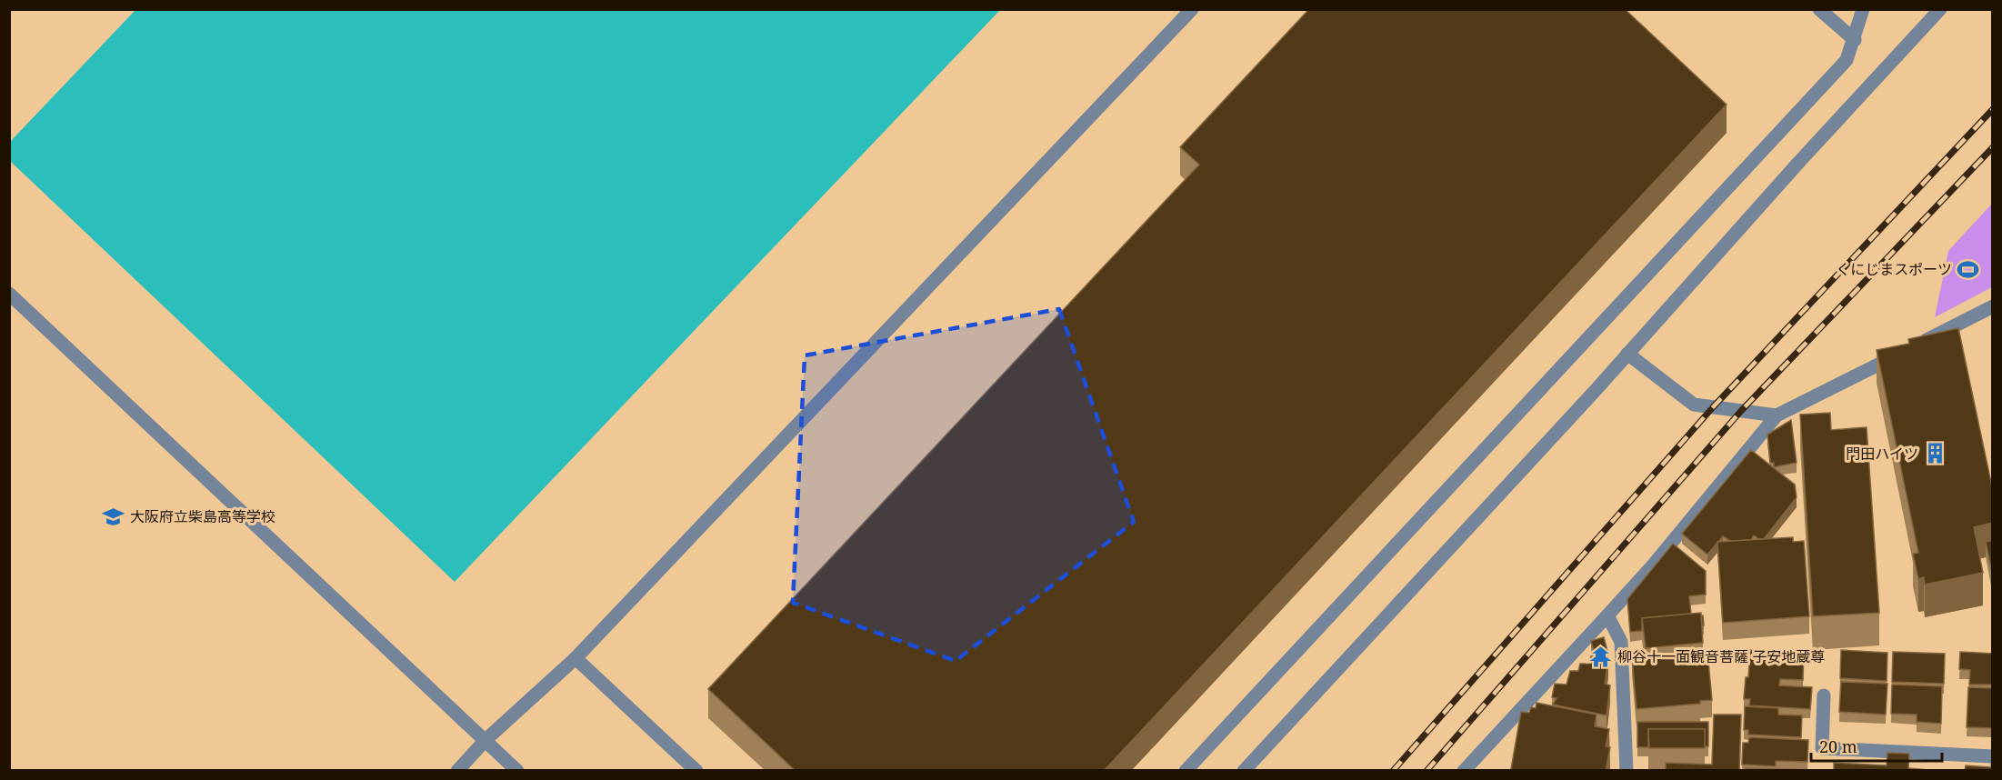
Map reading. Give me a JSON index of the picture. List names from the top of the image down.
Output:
{
  "places": {
    "sports": ["くにじまスポーツ"],
    "building": ["門田ハイツ"],
    "school or university": ["大阪府立柴島高等学校"],
    "temple": ["柳谷十一面観音菩薩 子安地蔵尊"]
  },
  "scale_bar": "20 m"
}
